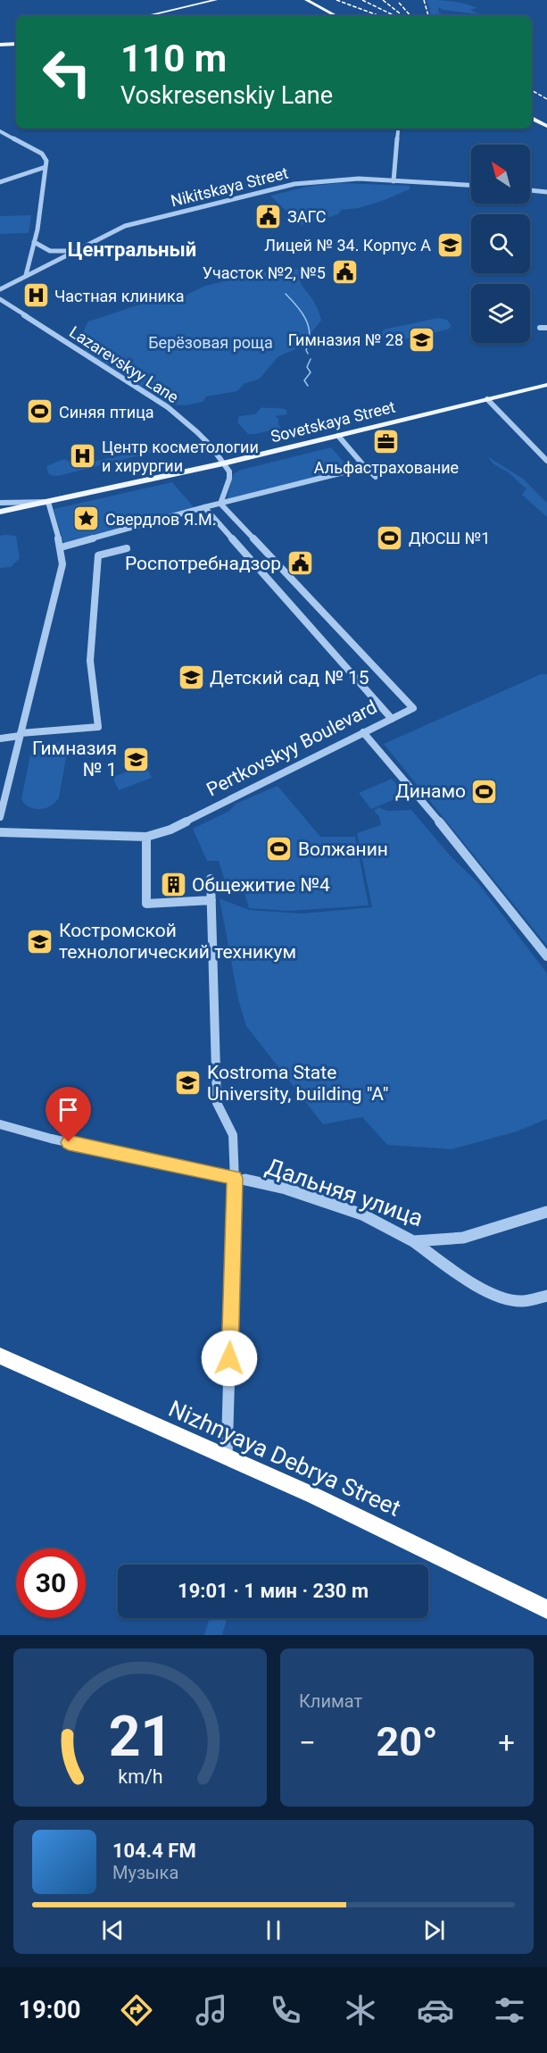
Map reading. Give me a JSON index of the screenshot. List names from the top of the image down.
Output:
{
  "streets": {
    "highway": ["Nizhnyaya Debrya Street"],
    "main road": ["Sovetskaya Street"],
    "street": [
      "Nikitskaya Street",
      "Lazarevskyy Lane",
      "Pertkovskyy Boulevard",
      "Дальняя улица"
    ]
  },
  "crossings": [
    ["Lazarevskyy Lane", "Sovetskaya Street"]
  ],
  "districts": ["Центральный"],
  "parks": ["Берёзовая роща"],
  "places": {
    "public building": ["ЗАГС", "Участок №2, №5", "Роспотребнадзор"],
    "school or university": [
      "Лицей № 34. Корпус А",
      "Гимназия № 28",
      "Детский сад № 15",
      "Гимназия № 1",
      "Костромской технологический техникум",
      "Kostroma State University, building \"A\""
    ],
    "hospital": ["Частная клиника", "Центр косметологии и хирургии"],
    "sports": [
      "Синяя птица",
      "ДЮСШ №1",
      "Динамо",
      "Волжанин"
    ],
    "office": ["Альфастрахование"],
    "place": ["Свердлов Я.М."],
    "building": ["Общежитие №4"]
  },
  "north": "top left",
  "page": {
    "turn": ["110 m", "Voskresenskiy Lane"],
    "limit": "30",
    "trip": "19:01 · 1 мин · 230 m",
    "tile": "Климат",
    "heat": ["−", "20°", "+"],
    "song": ["104.4 FM", "Музыка"],
    "tabs": "19:00",
    "gauge": ["21", "km/h"]
  }
}
